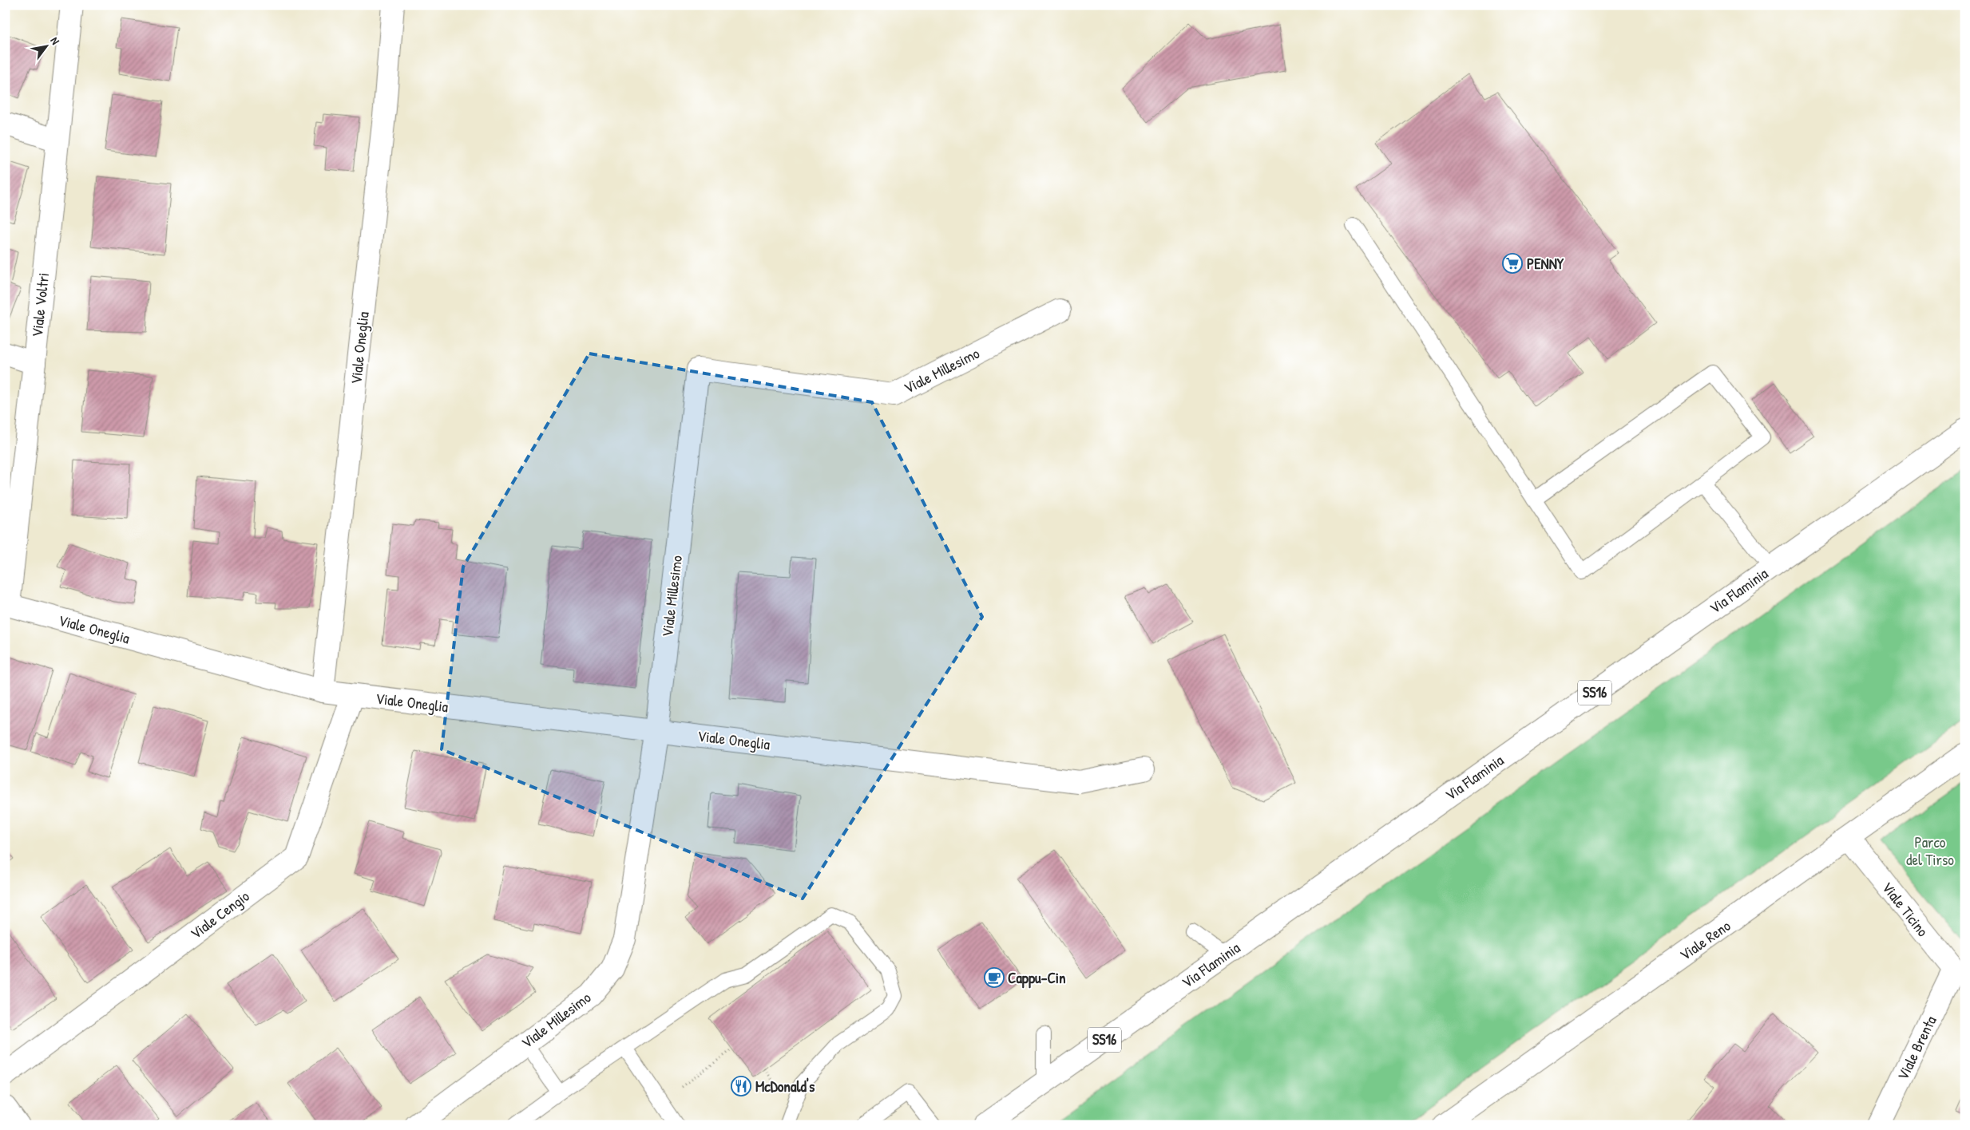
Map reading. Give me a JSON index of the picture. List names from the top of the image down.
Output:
{
  "streets": {
    "street": [
      "Viale Voltri",
      "Viale Oneglia",
      "Viale Millesimo",
      "Via Flaminia",
      "SS16",
      "Viale Ticino",
      "Viale Cengio",
      "Viale Reno",
      "Viale Brenta"
    ]
  },
  "crossings": [
    ["Viale Voltri", "Viale Oneglia"],
    ["Viale Oneglia", "Viale Millesimo"],
    ["Viale Oneglia", "Viale Cengio"],
    ["Viale Ticino", "Viale Reno"],
    ["Viale Ticino", "Viale Brenta"]
  ],
  "parks": ["Parco del Tirso"],
  "places": {
    "supermarket": ["PENNY"],
    "cafe": ["Cappu-Cin"],
    "restaurant": ["McDonald's"]
  },
  "north": "top right"
}
